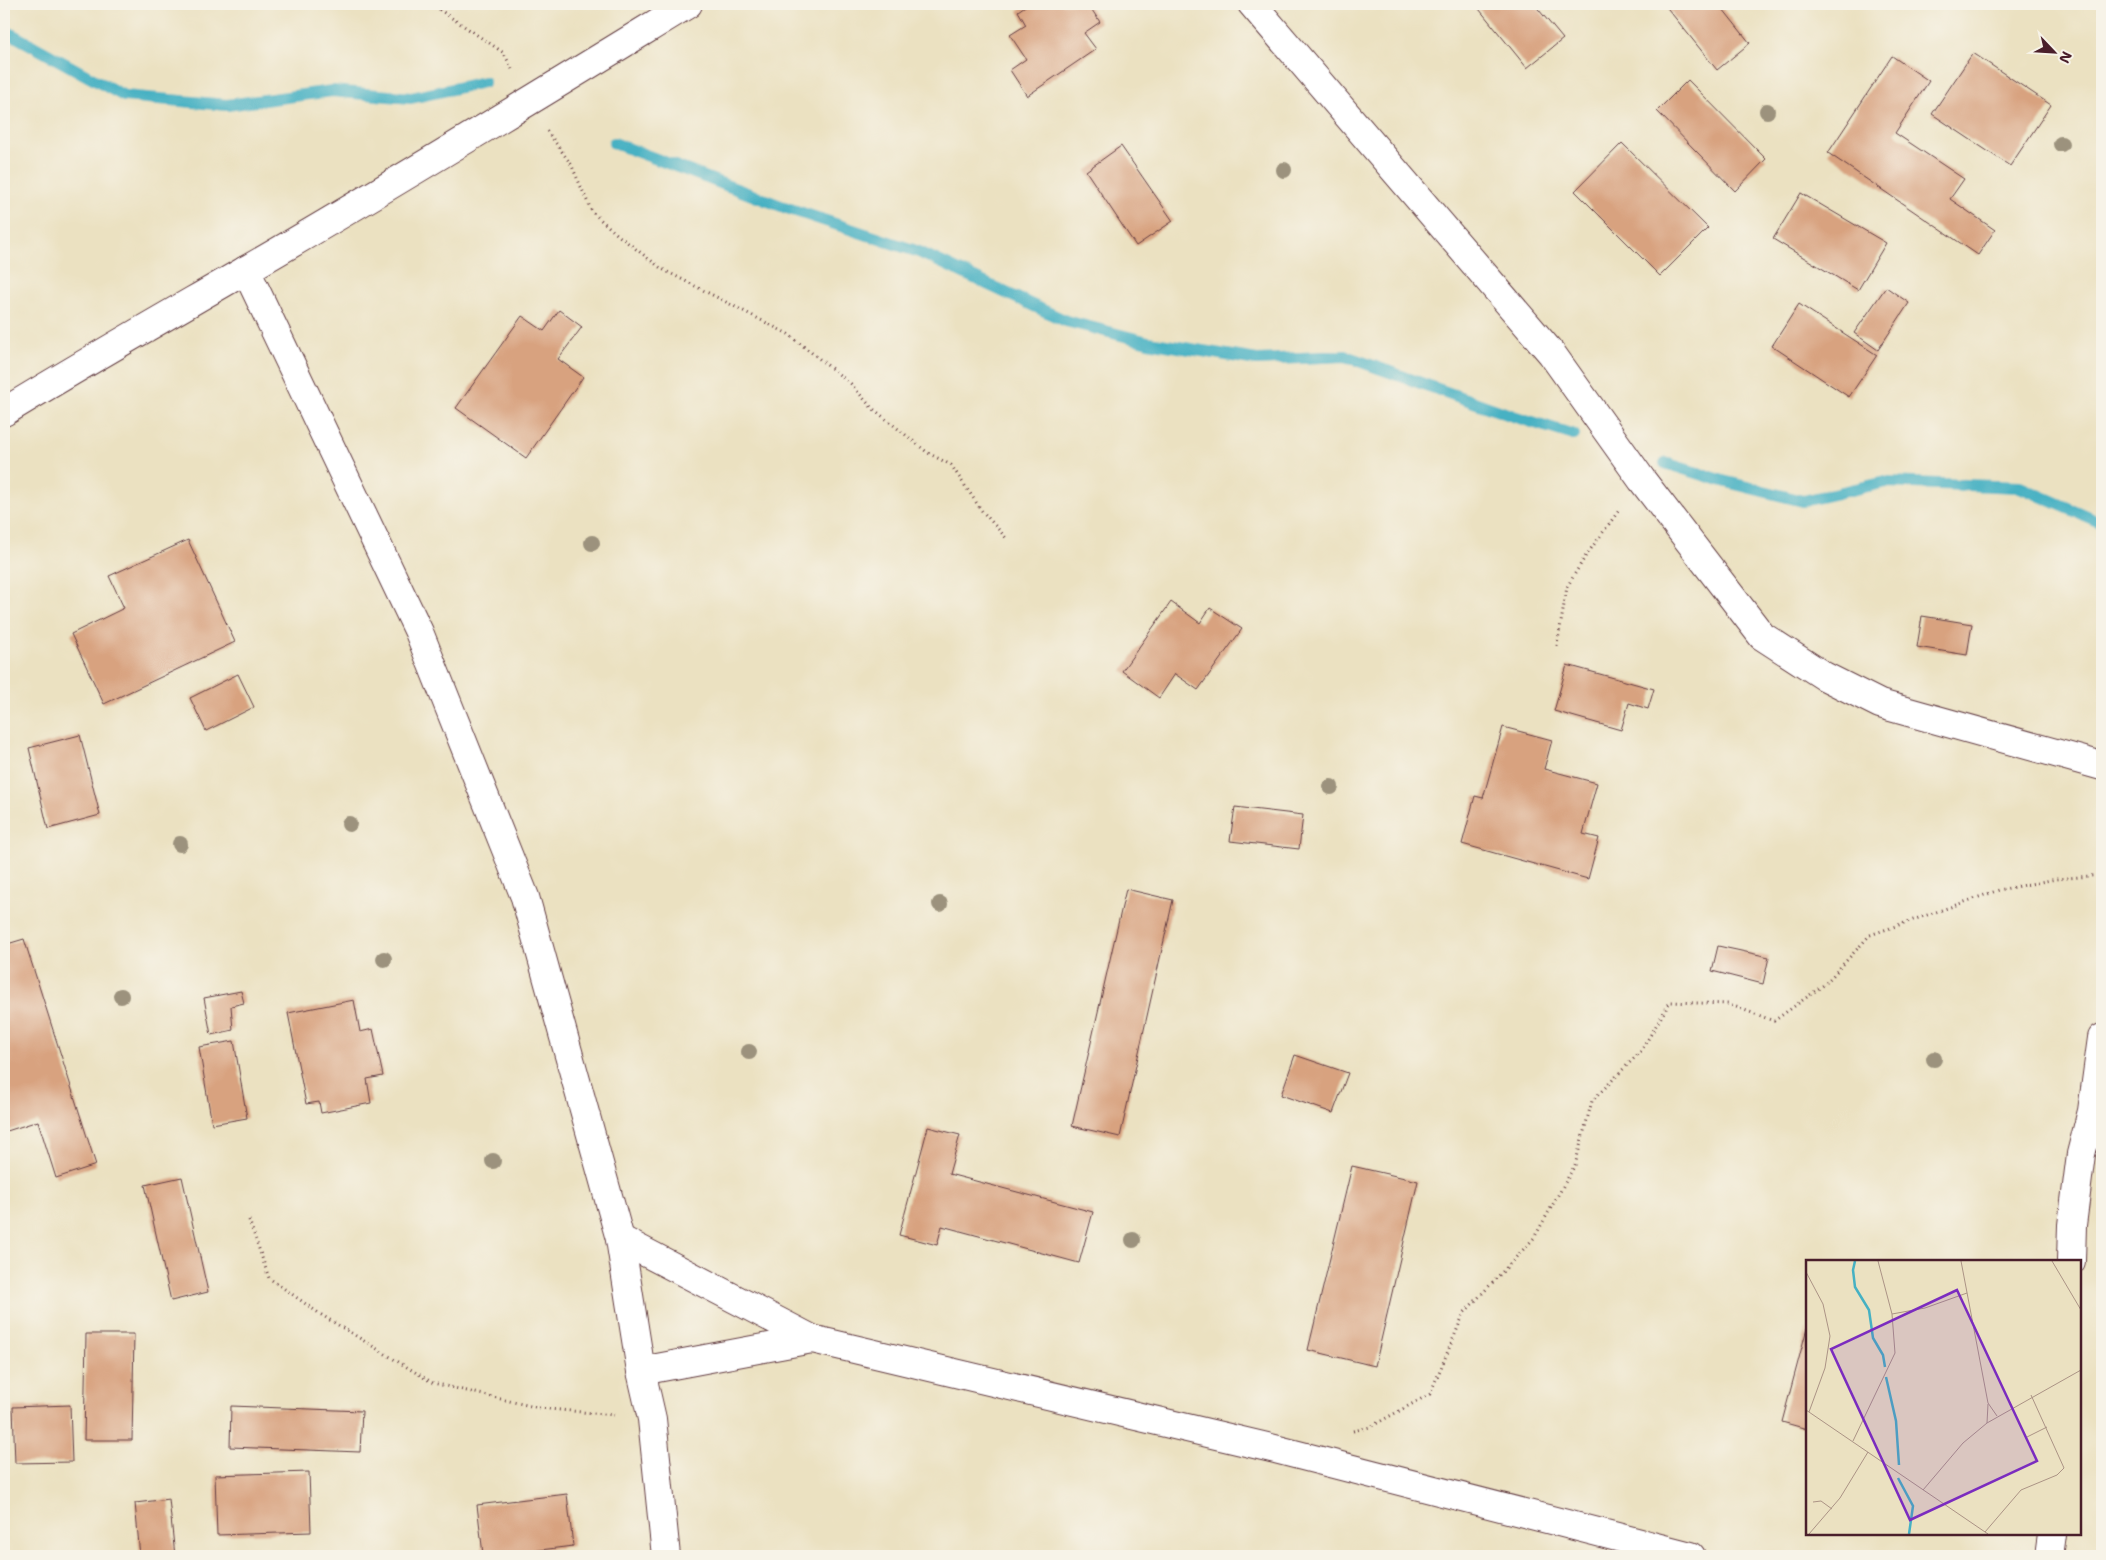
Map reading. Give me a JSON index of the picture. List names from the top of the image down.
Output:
{
  "north": "bottom right"
}
